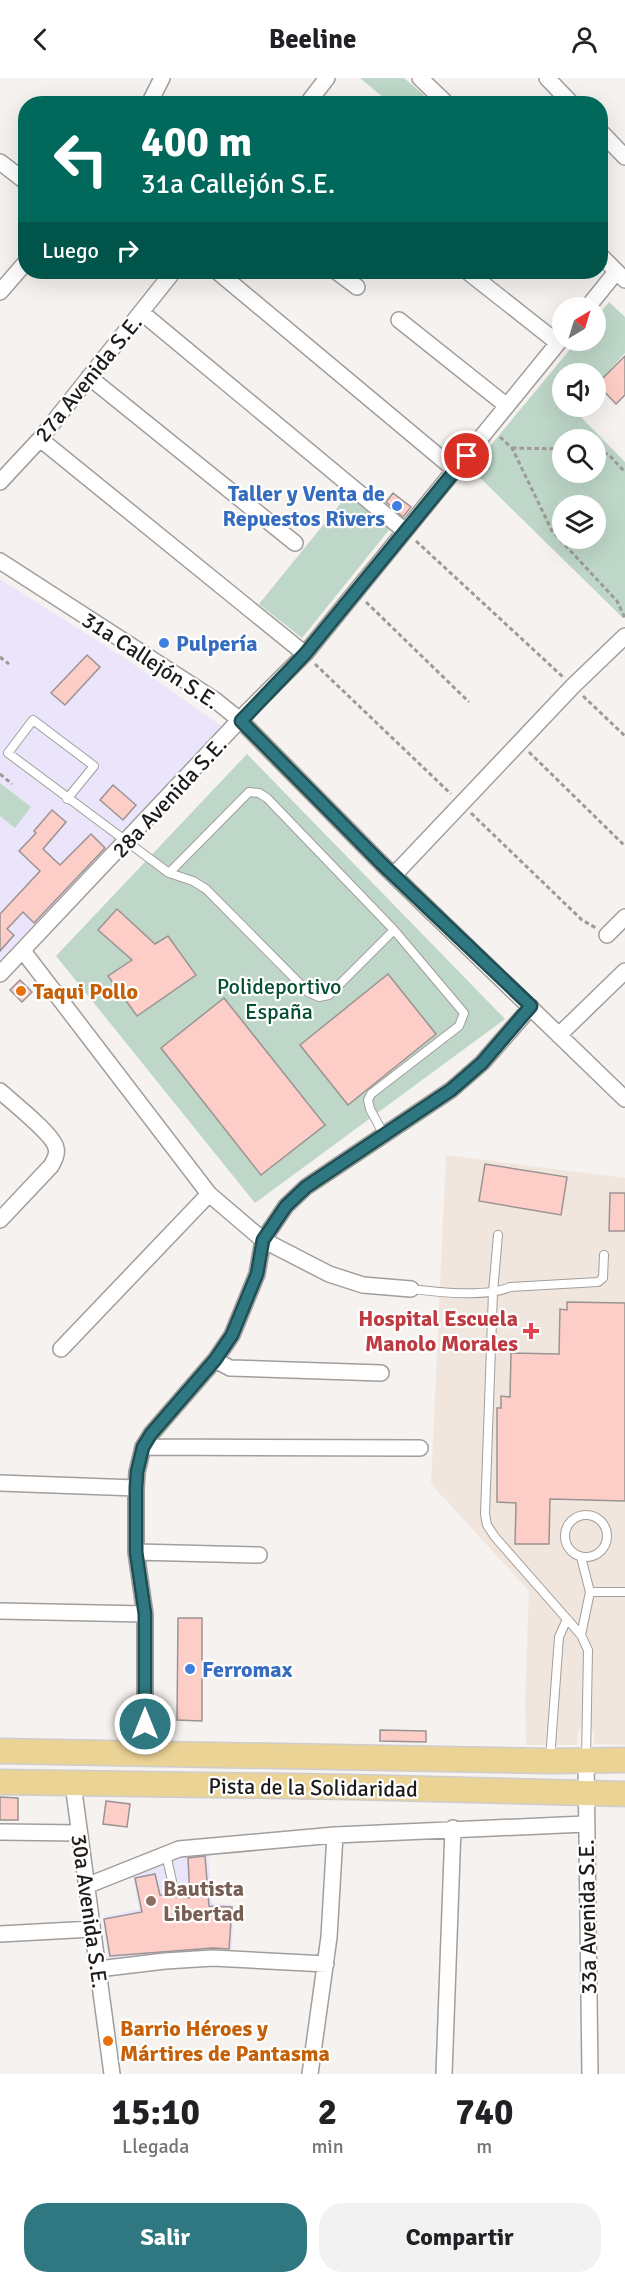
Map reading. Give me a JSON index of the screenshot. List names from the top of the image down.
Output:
{
  "streets": {
    "main road": ["Pista de la Solidaridad"],
    "street": [
      "27a Avenida S.E.",
      "31a Callejón S.E.",
      "28a Avenida S.E.",
      "30a Avenida S.E.",
      "33a Avenida S.E."
    ]
  },
  "crossings": [
    ["31a Callejón S.E.", "28a Avenida S.E."],
    ["Pista de la Solidaridad", "30a Avenida S.E."],
    ["Pista de la Solidaridad", "33a Avenida S.E."]
  ],
  "parks": ["Polideportivo España"],
  "places": {
    "other": [
      "Taller y Venta de Repuestos Rivers",
      "Pulpería",
      "Taqui Pollo",
      "Ferromax",
      "Bautista Libertad",
      "Barrio Héroes y Mártires de Pantasma"
    ],
    "health": ["Hospital Escuela Manolo Morales"]
  },
  "north": "top right",
  "page": {
    "header": "Beeline",
    "turn": ["400 m", "31a Callejón S.E."],
    "then": "Luego",
    "eta": [
      "15:10",
      "Llegada",
      "2",
      "min",
      "740",
      "m"
    ],
    "buttons": ["Salir", "Compartir"]
  }
}
